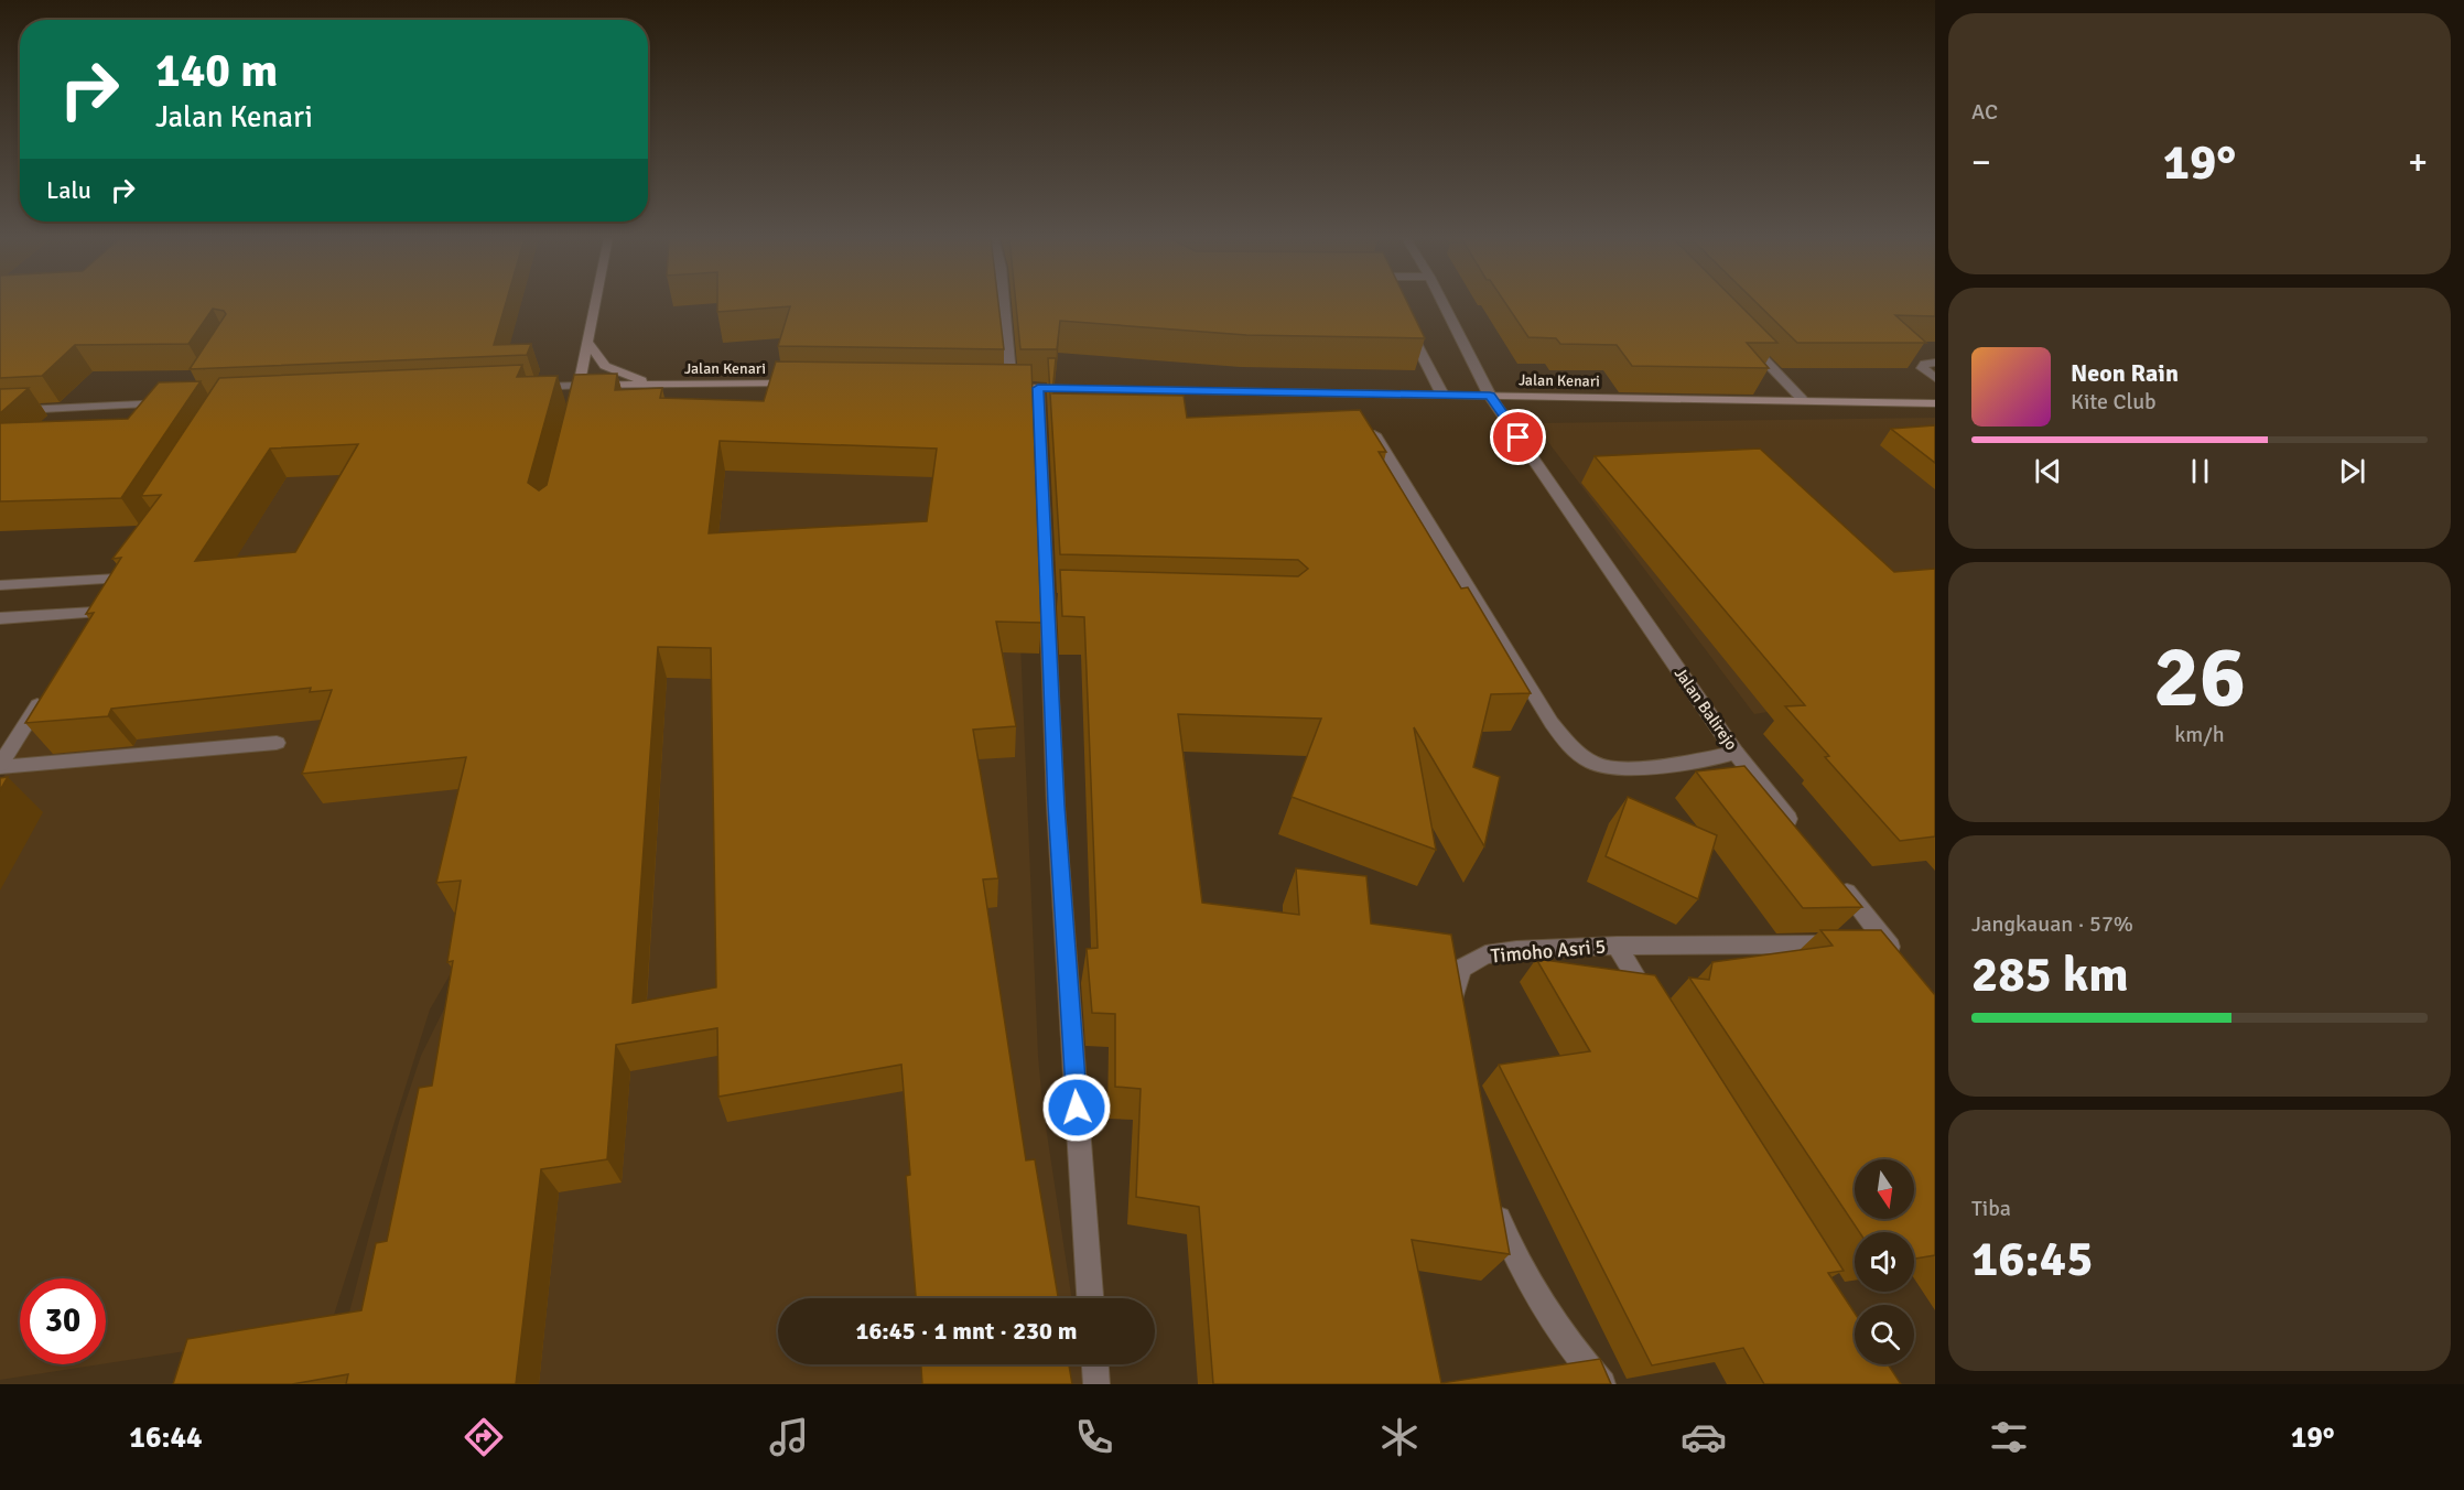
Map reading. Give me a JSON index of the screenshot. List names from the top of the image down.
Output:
{
  "streets": {
    "main road": ["Jalan Kenari"],
    "street": ["Jalan Balirejo", "Timoho Asri 5"]
  },
  "crossings": [
    ["Jalan Kenari", "Jalan Balirejo"]
  ],
  "north": "bottom",
  "page": {
    "tile": [
      "AC",
      ["26", "km/h"],
      ["Jangkauan · 57%", "285 km"],
      ["Tiba", "16:45"]
    ],
    "turn": ["140 m", "Jalan Kenari"],
    "heat": ["−", "19°", "+"],
    "then": "Lalu",
    "song": ["Neon Rain", "Kite Club"],
    "limit": "30",
    "trip": "16:45 · 1 mnt · 230 m",
    "tabs": ["16:44", "19°"]
  }
}
